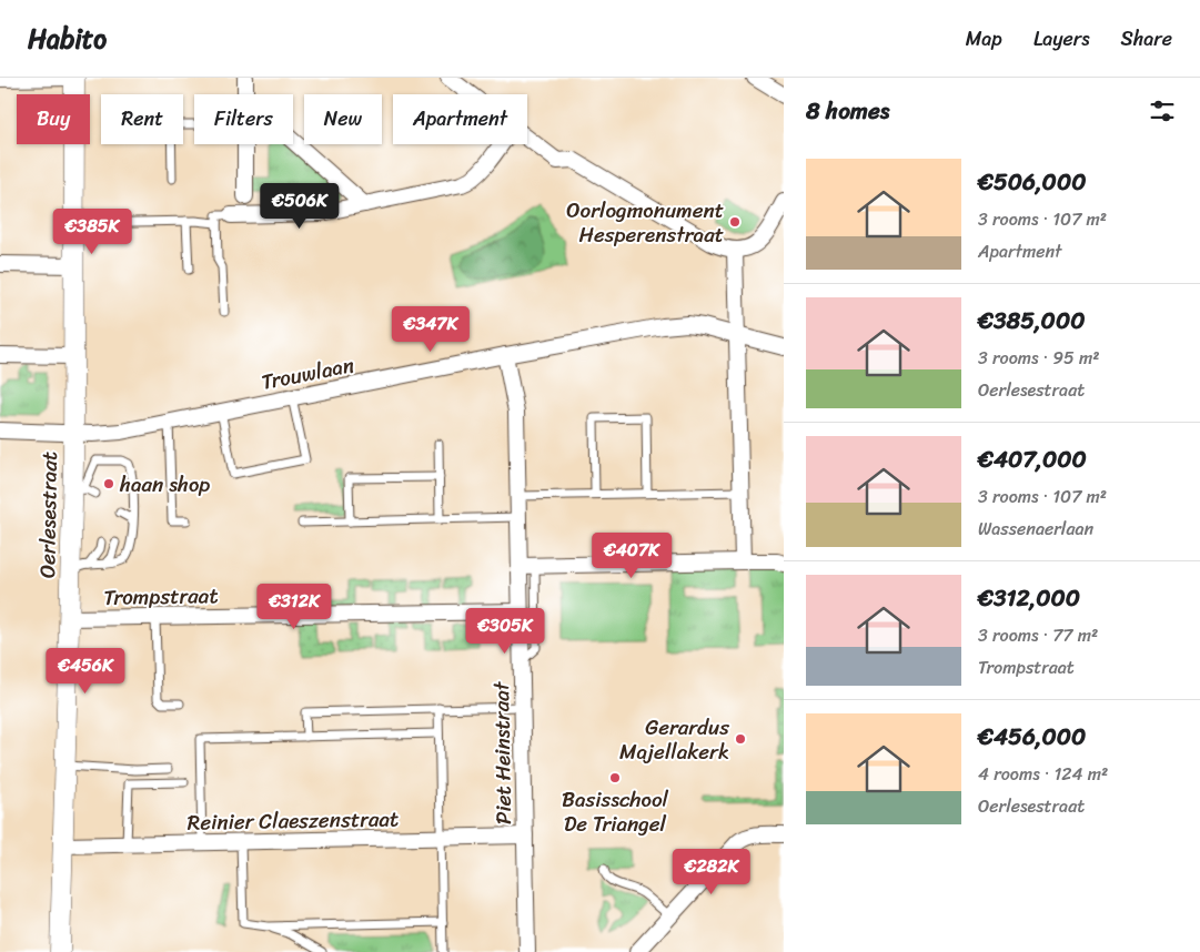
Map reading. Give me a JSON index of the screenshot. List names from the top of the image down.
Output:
{
  "streets": {
    "street": [
      "Trouwlaan",
      "Oerlesestraat",
      "Trompstraat",
      "Piet Heinstraat",
      "Reinier Claeszenstraat"
    ]
  },
  "crossings": [
    ["Trouwlaan", "Oerlesestraat"],
    ["Trouwlaan", "Piet Heinstraat"],
    ["Oerlesestraat", "Trompstraat"],
    ["Oerlesestraat", "Reinier Claeszenstraat"],
    ["Trompstraat", "Piet Heinstraat"],
    ["Piet Heinstraat", "Reinier Claeszenstraat"]
  ],
  "places": [
    "Oorlogmonument Hesperenstraat",
    "haan shop",
    "Gerardus Majellakerk",
    "Basisschool De Triangel"
  ],
  "page": {
    "header": "Habito",
    "nav": ["Map", "Layers", "Share"],
    "heading": "8 homes",
    "chip": [
      "Buy",
      "Rent",
      "Filters",
      "New",
      "Apartment"
    ],
    "list": [
      {
        "name": "€506,000",
        "note": "3 rooms · 107 m² · Apartment"
      },
      {
        "name": "€385,000",
        "note": "3 rooms · 95 m² · Oerlesestraat"
      },
      {
        "name": "€407,000",
        "note": "3 rooms · 107 m² · Wassenaerlaan"
      },
      {
        "name": "€312,000",
        "note": "3 rooms · 77 m² · Trompstraat"
      },
      {
        "name": "€456,000",
        "note": "4 rooms · 124 m² · Oerlesestraat"
      }
    ],
    "price": [
      "€506K",
      "€385K",
      "€347K",
      "€407K",
      "€312K",
      "€305K",
      "€456K",
      "€282K"
    ]
  }
}
